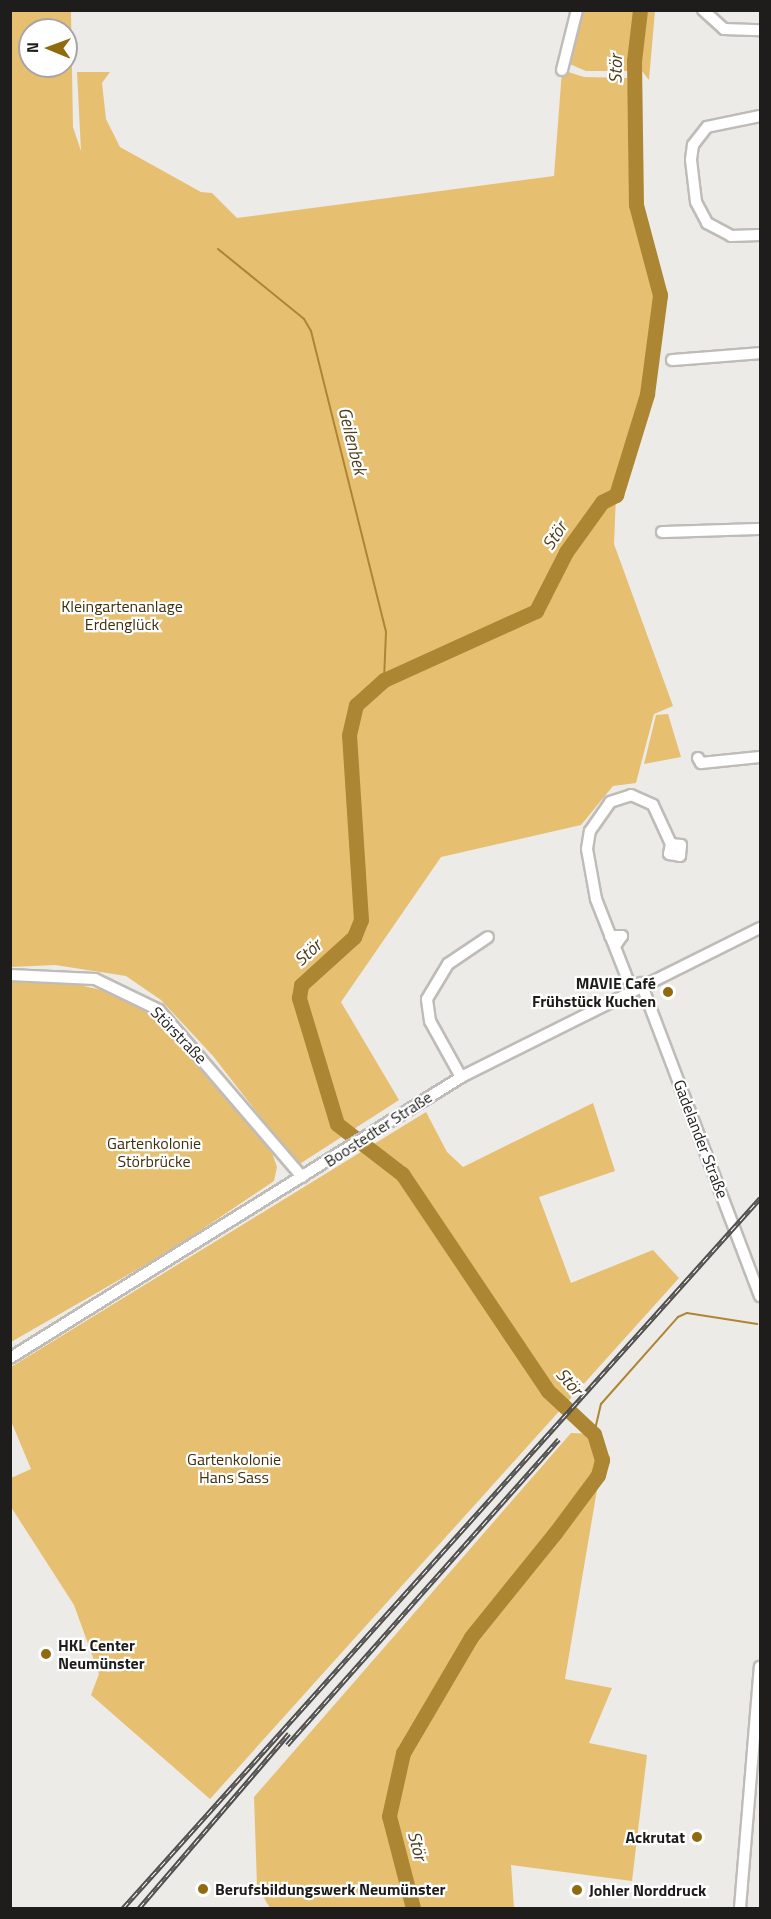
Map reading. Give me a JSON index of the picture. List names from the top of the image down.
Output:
{
  "streets": {
    "street": ["Störstraße", "Boostedter Straße", "Gadelander Straße"]
  },
  "crossings": [
    ["Störstraße", "Boostedter Straße"],
    ["Boostedter Straße", "Gadelander Straße"]
  ],
  "water": ["Stör", "Geilenbek"],
  "parks": ["Kleingartenanlage Erdenglück", "Gartenkolonie Störbrücke", "Gartenkolonie Hans Sass"],
  "places": [
    "MAVIE Café Frühstück Kuchen",
    "HKL Center Neumünster",
    "Ackrutat",
    "Berufsbildungswerk Neumünster",
    "Johler Norddruck"
  ],
  "north": "left"
}
